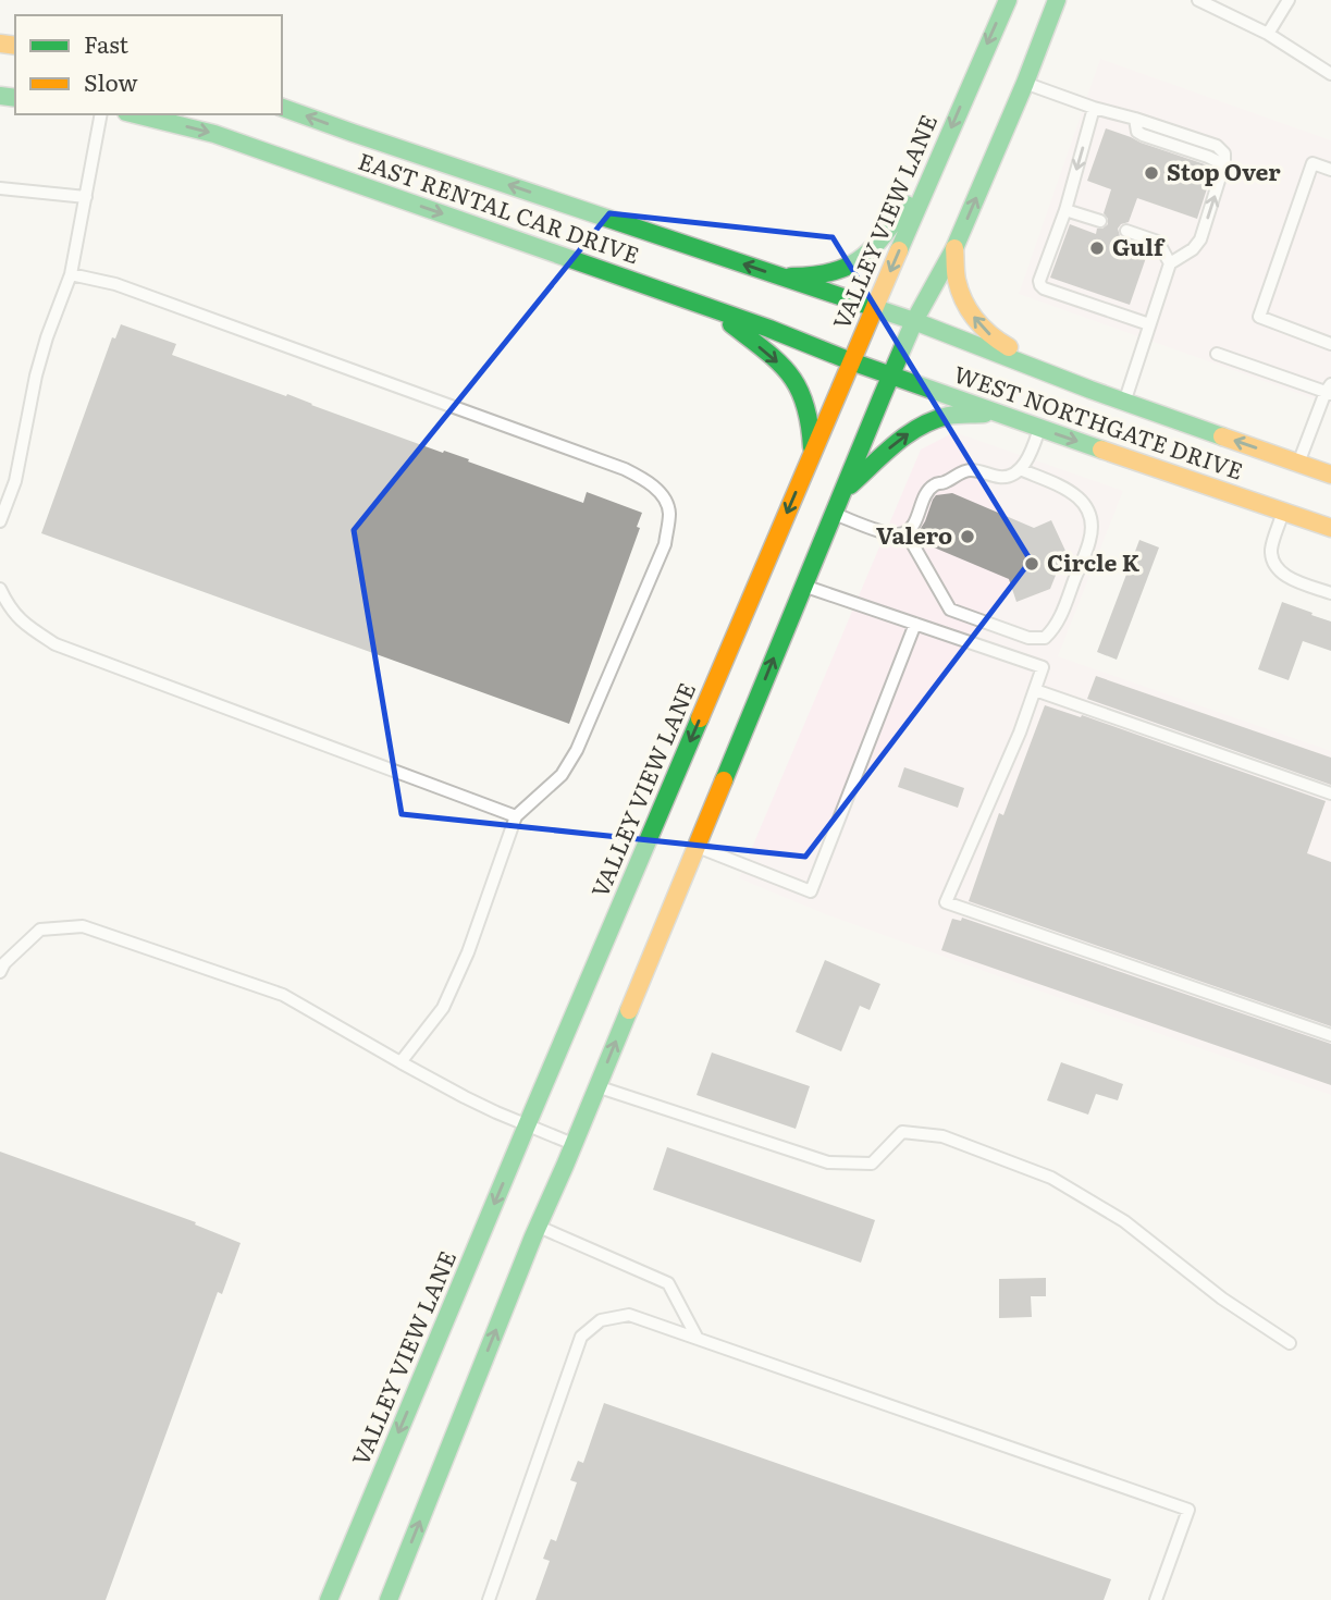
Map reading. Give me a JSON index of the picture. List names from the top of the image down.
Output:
{
  "streets": {
    "main road": ["EAST RENTAL CAR DRIVE", "VALLEY VIEW LANE", "WEST NORTHGATE DRIVE"]
  },
  "crossings": [
    ["EAST RENTAL CAR DRIVE", "VALLEY VIEW LANE"],
    ["EAST RENTAL CAR DRIVE", "WEST NORTHGATE DRIVE"],
    ["VALLEY VIEW LANE", "WEST NORTHGATE DRIVE"]
  ],
  "places": [
    "Stop Over",
    "Gulf",
    "Valero",
    "Circle K"
  ],
  "legend": ["Fast", "Slow"]
}
